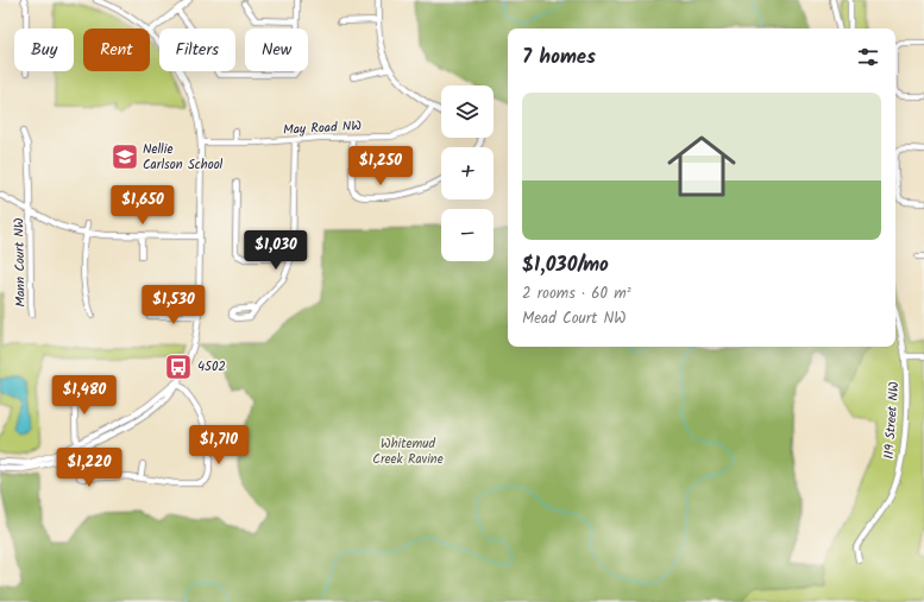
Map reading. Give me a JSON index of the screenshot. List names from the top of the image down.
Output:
{
  "streets": {
    "street": ["May Road NW", "Mann Court NW", "119 Street NW"]
  },
  "parks": ["Whitemud Creek Ravine"],
  "places": {
    "school or university": ["Nellie Carlson School"],
    "bus stop": ["4502"]
  },
  "page": {
    "chip": [
      "Buy",
      "Rent",
      "Filters",
      "New"
    ],
    "heading": "7 homes",
    "map_buttons": ["+", "−"],
    "list": [
      {
        "name": "$1,030/mo",
        "note": "2 rooms · 60 m² · Mead Court NW"
      }
    ],
    "price": [
      "$1,250",
      "$1,650",
      "$1,030",
      "$1,530",
      "$1,480",
      "$1,710",
      "$1,220"
    ]
  }
}
